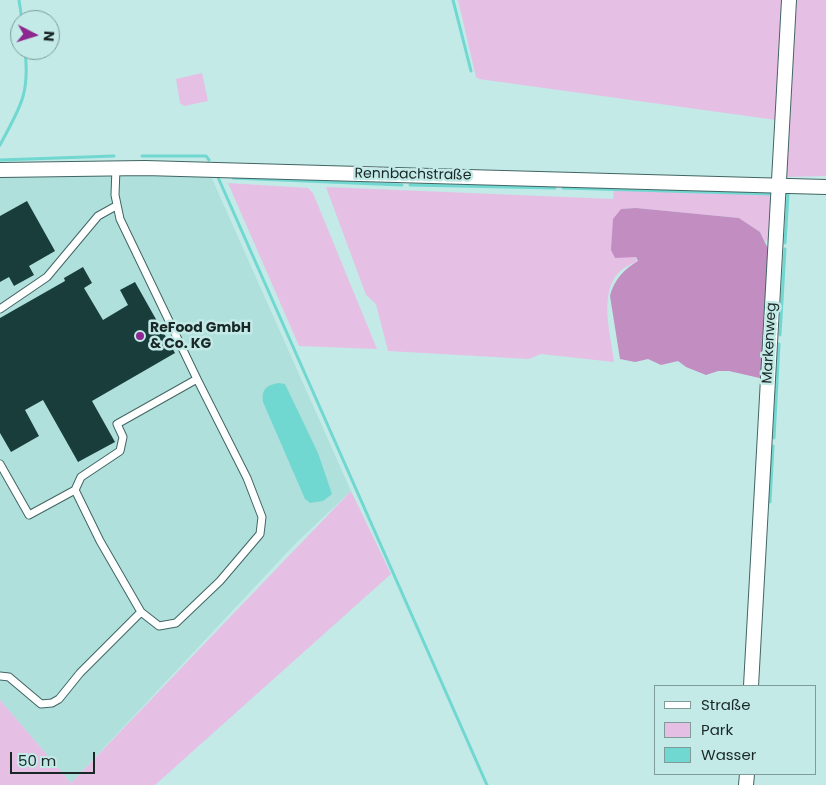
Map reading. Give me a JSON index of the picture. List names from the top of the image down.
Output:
{
  "streets": {
    "street": ["Rennbachstraße", "Markenweg"]
  },
  "crossings": [
    ["Rennbachstraße", "Markenweg"]
  ],
  "places": ["ReFood GmbH & Co. KG"],
  "legend": ["Straße", "Park", "Wasser"],
  "scale_bar": "50 m",
  "north": "right"
}
